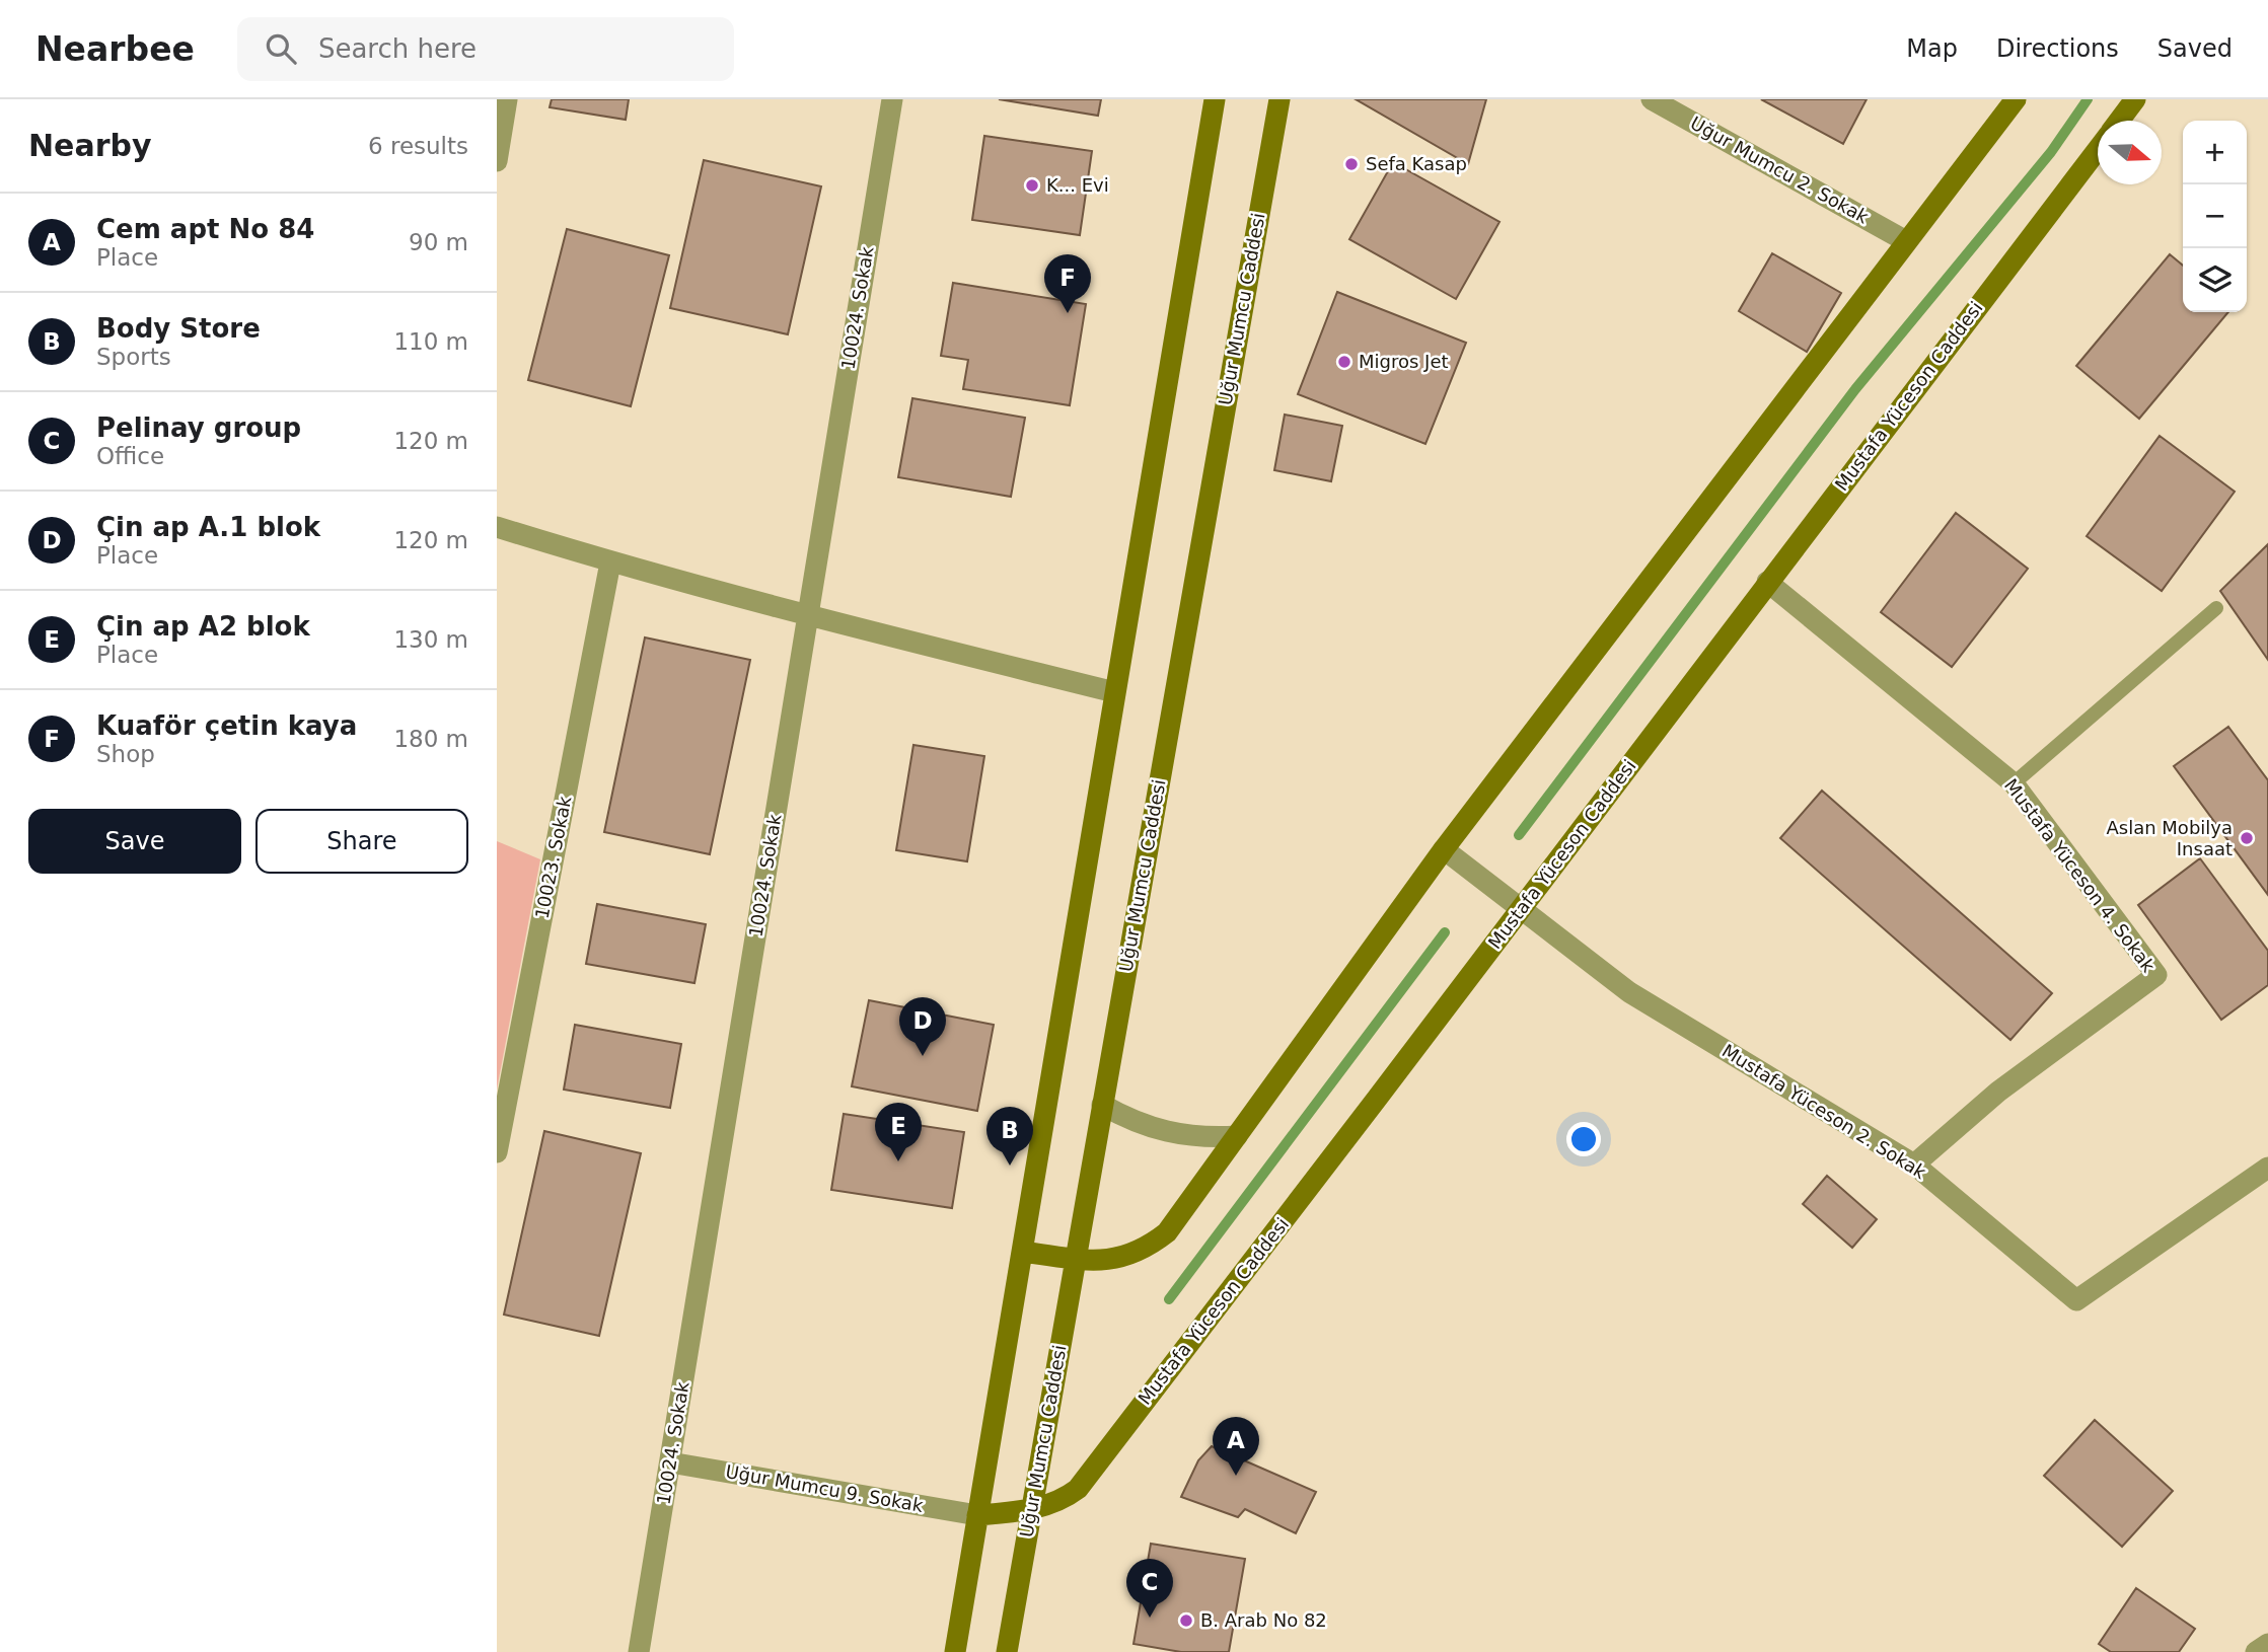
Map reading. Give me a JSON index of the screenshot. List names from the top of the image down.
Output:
{
  "streets": {
    "street": [
      "Uğur Mumcu 2. Sokak",
      "10024. Sokak",
      "Uğur Mumcu Caddesi",
      "Mustafa Yüceson Caddesi",
      "10023. Sokak",
      "Mustafa Yüceson 4. Sokak",
      "Mustafa Yüceson 2. Sokak",
      "Uğur Mumcu 9. Sokak"
    ]
  },
  "crossings": [
    ["10024. Sokak", "Uğur Mumcu 9. Sokak"],
    ["Uğur Mumcu Caddesi", "Mustafa Yüceson Caddesi"],
    ["Mustafa Yüceson Caddesi", "Mustafa Yüceson 4. Sokak"],
    ["Mustafa Yüceson Caddesi", "Mustafa Yüceson 2. Sokak"],
    ["Mustafa Yüceson Caddesi", "Uğur Mumcu 9. Sokak"],
    ["Mustafa Yüceson 4. Sokak", "Mustafa Yüceson 2. Sokak"]
  ],
  "places": [
    "Sefa Kasap",
    "K... Evi",
    "Migros Jet",
    "Aslan Mobilya Insaat",
    "B. Arab No 82"
  ],
  "north": "right",
  "page": {
    "header": "Nearbee",
    "search": "Search here",
    "nav": ["Map", "Directions", "Saved"],
    "heading": ["Nearby", "6 results"],
    "map_buttons": ["+", "−"],
    "list": [
      {
        "mark": "A",
        "name": "Cem apt No 84",
        "note": "Place",
        "value": "90 m"
      },
      {
        "mark": "B",
        "name": "Body Store",
        "note": "Sports",
        "value": "110 m"
      },
      {
        "mark": "C",
        "name": "Pelinay group",
        "note": "Office",
        "value": "120 m"
      },
      {
        "mark": "D",
        "name": "Çin ap A.1 blok",
        "note": "Place",
        "value": "120 m"
      },
      {
        "mark": "E",
        "name": "Çin ap A2 blok",
        "note": "Place",
        "value": "130 m"
      },
      {
        "mark": "F",
        "name": "Kuaför çetin kaya",
        "note": "Shop",
        "value": "180 m"
      }
    ],
    "pins": [
      "F",
      "D",
      "E",
      "B",
      "A",
      "C"
    ],
    "buttons": ["Save", "Share"]
  }
}
